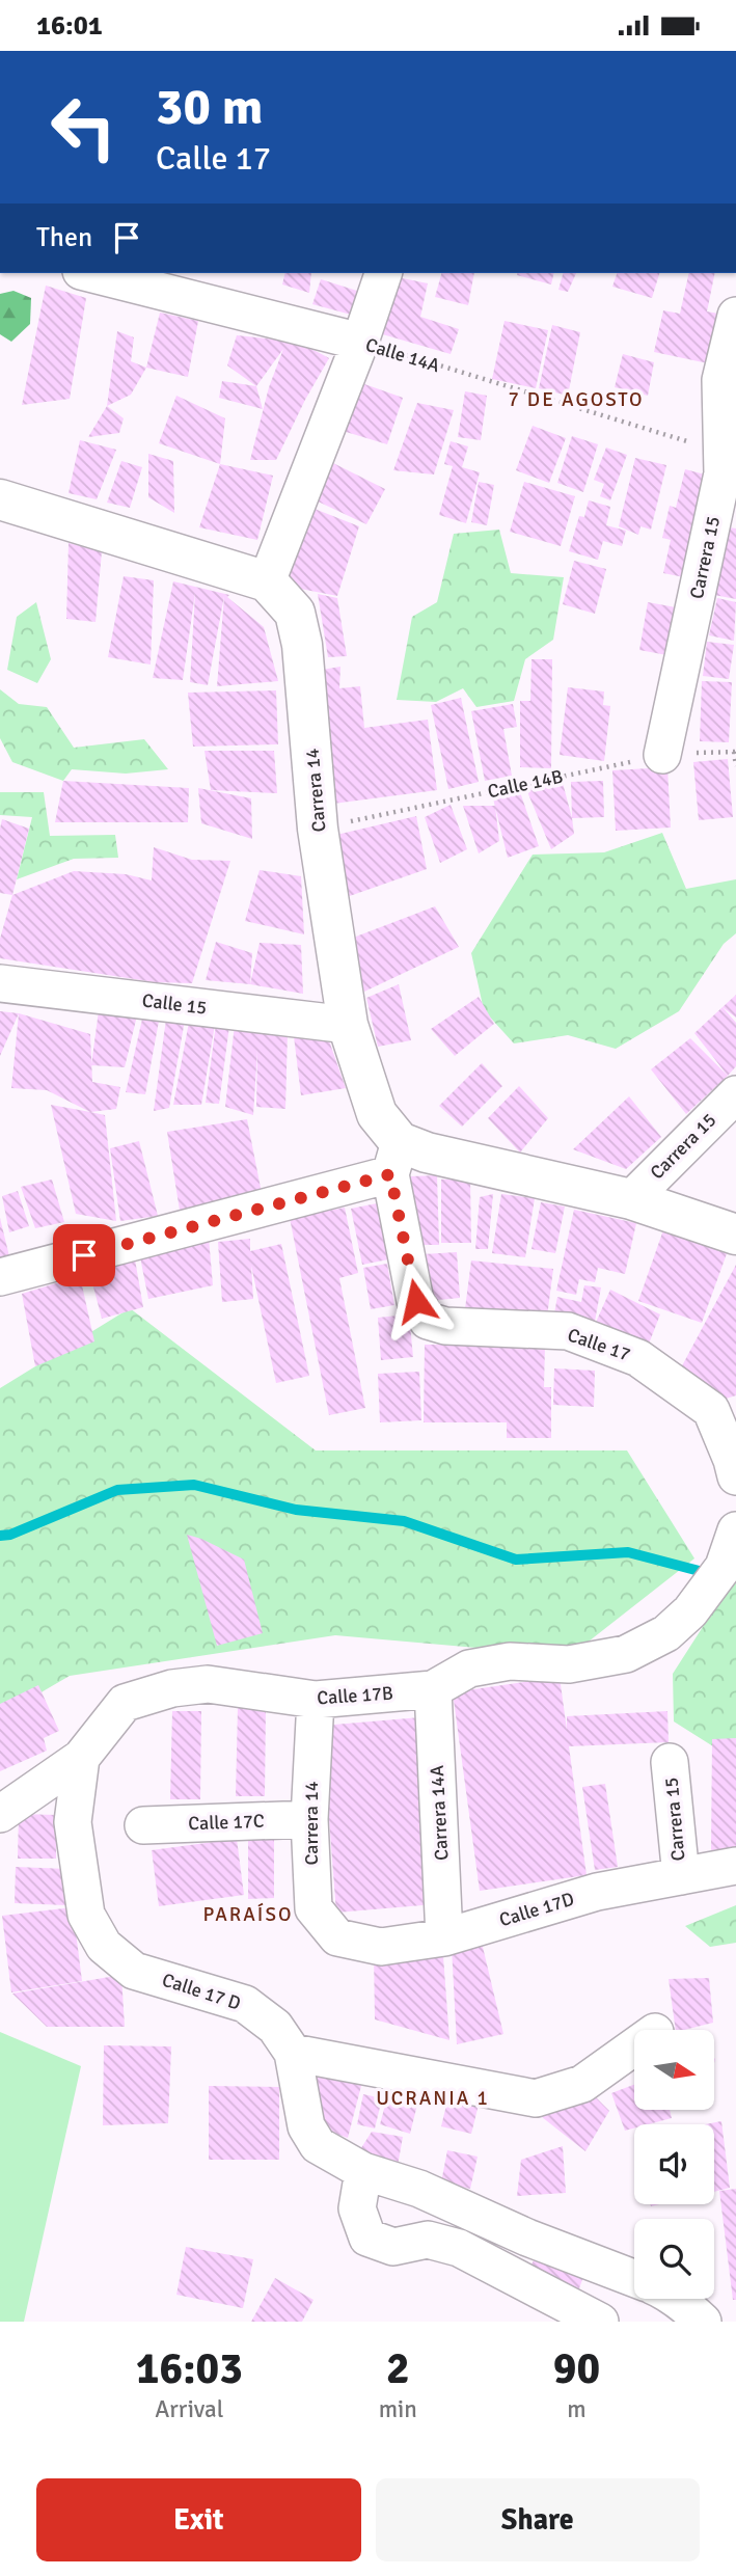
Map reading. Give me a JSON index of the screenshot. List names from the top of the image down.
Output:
{
  "streets": {
    "street": [
      "Calle 14A",
      "Carrera 15",
      "Carrera 14",
      "Calle 15",
      "Calle 17",
      "Calle 17B",
      "Carrera 14A",
      "Calle 17C",
      "Calle 17D",
      "Calle 17 D"
    ],
    "path": ["Calle 14B"]
  },
  "crossings": [
    ["Calle 14A", "Carrera 15"],
    ["Carrera 15", "Calle 14B"],
    ["Carrera 15", "Calle 17D"],
    ["Calle 14B", "Carrera 14"],
    ["Carrera 14", "Calle 15"],
    ["Carrera 14", "Calle 17"],
    ["Carrera 14", "Calle 17B"],
    ["Carrera 14", "Calle 17C"],
    ["Carrera 14", "Calle 17D"],
    ["Calle 17B", "Carrera 14A"],
    ["Calle 17B", "Calle 17 D"],
    ["Carrera 14A", "Calle 17D"]
  ],
  "districts": ["7 DE AGOSTO", "PARAÍSO", "UCRANIA 1"],
  "north": "right",
  "page": {
    "status": "16:01",
    "turn": ["30 m", "Calle 17"],
    "then": "Then",
    "eta": [
      "16:03",
      "Arrival",
      "2",
      "min",
      "90",
      "m"
    ],
    "buttons": ["Exit", "Share"]
  }
}
